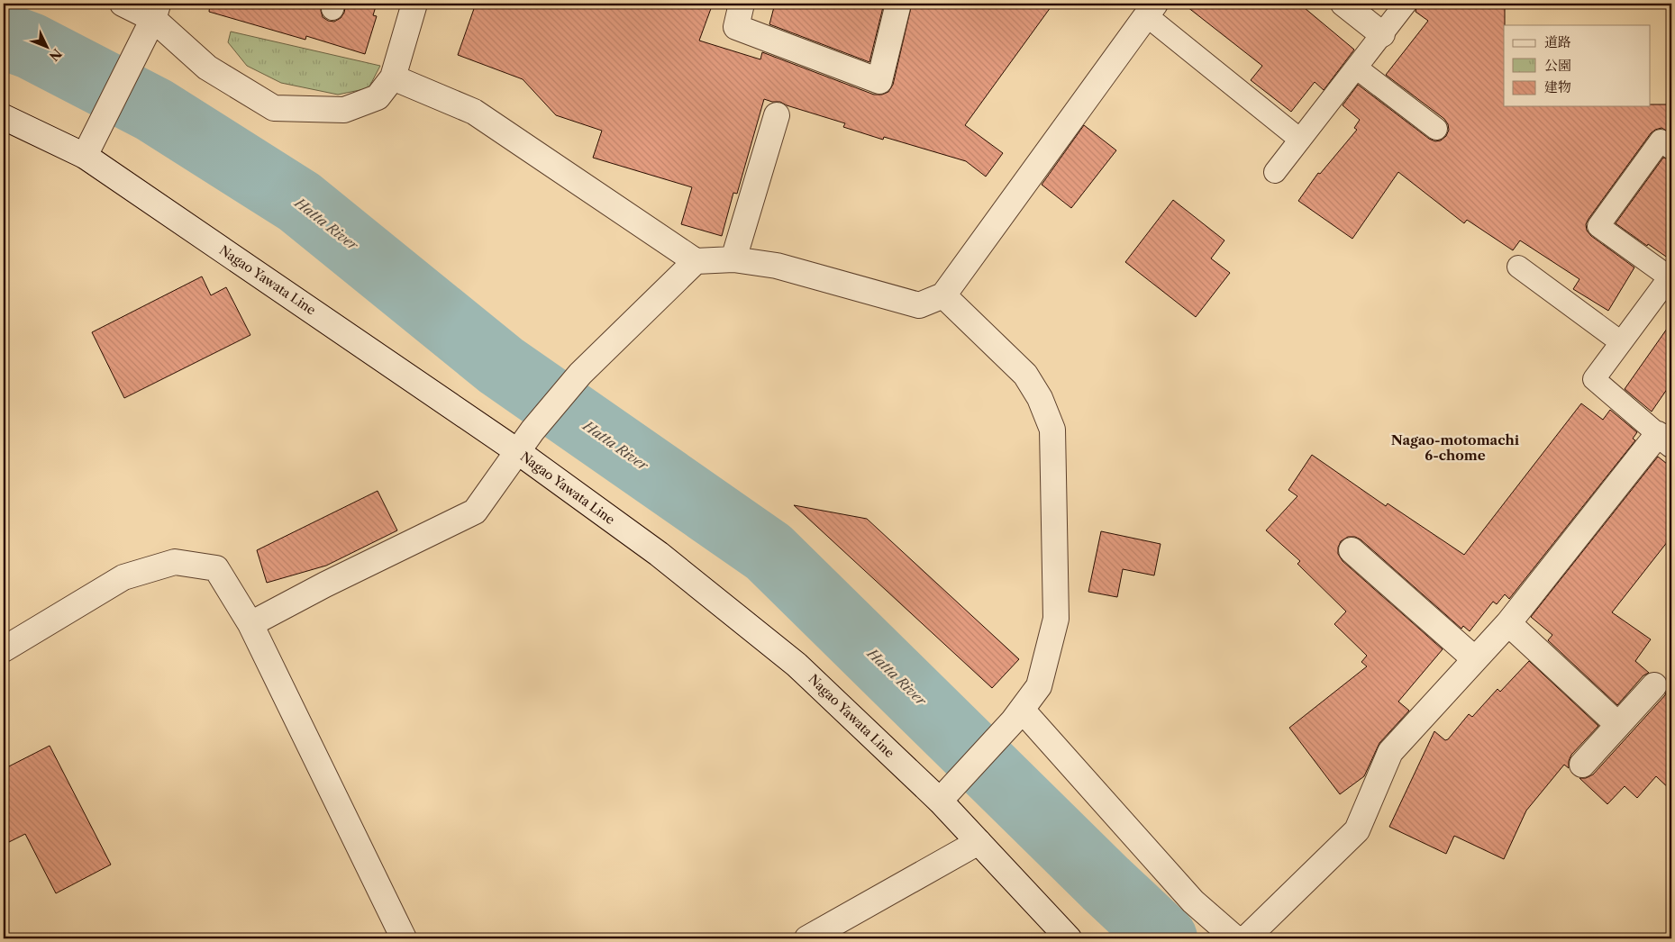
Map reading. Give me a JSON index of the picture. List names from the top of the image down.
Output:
{
  "streets": {
    "street": ["Nagao Yawata Line"]
  },
  "districts": ["Nagao-motomachi 6-chome"],
  "water": ["Hatta River"],
  "legend": ["道路", "公園", "建物"],
  "north": "bottom right"
}
